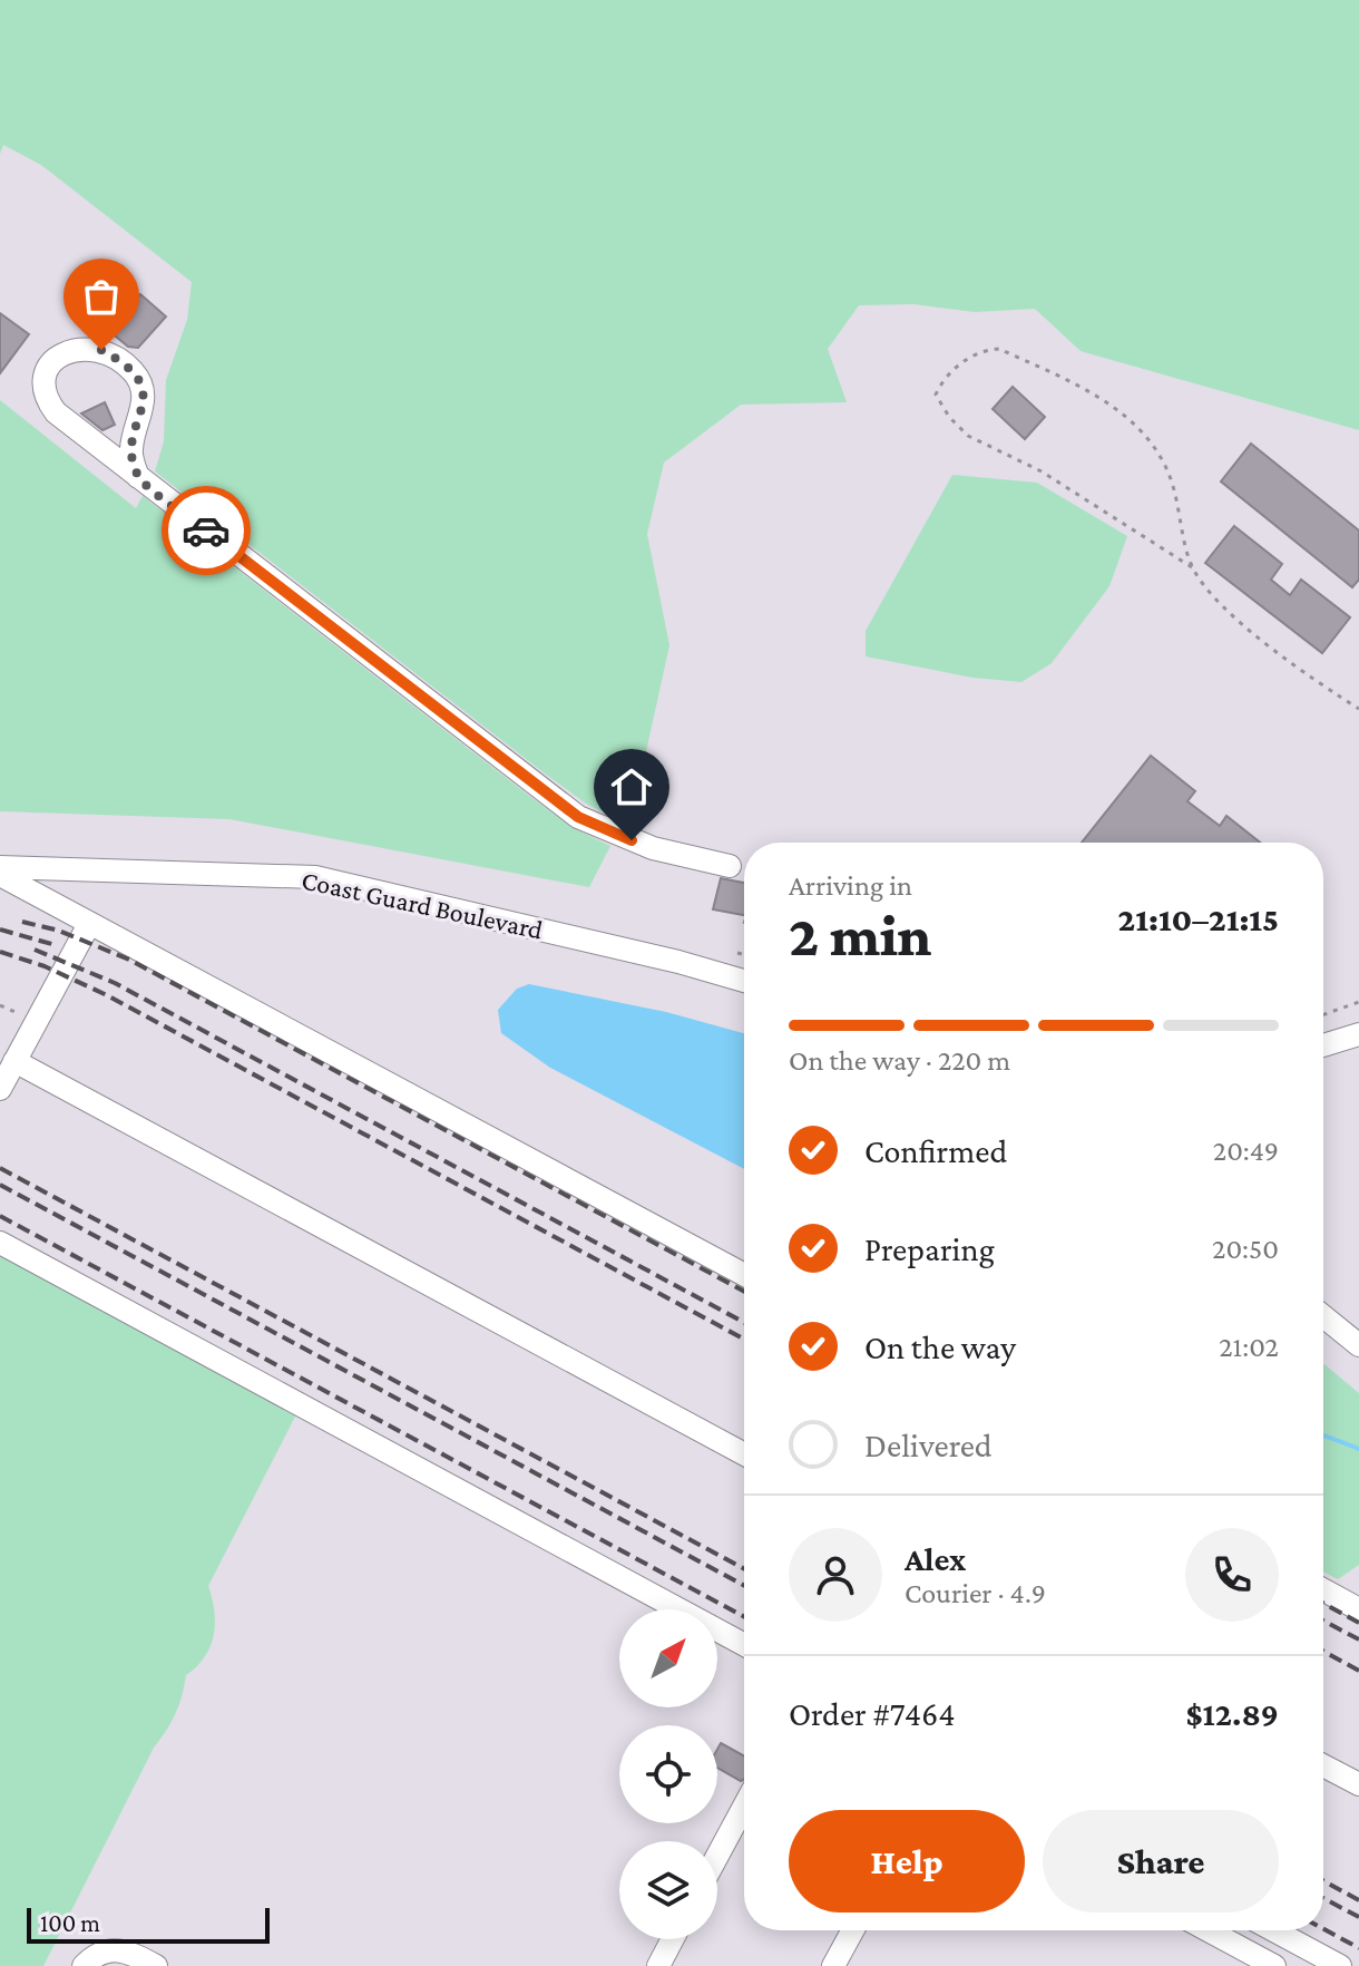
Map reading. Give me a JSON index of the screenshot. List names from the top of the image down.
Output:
{
  "streets": {
    "street": ["Coast Guard Boulevard"]
  },
  "scale_bar": "100 m",
  "north": "top right",
  "page": {
    "heading": ["2 min", "Arriving in", "21:10–21:15"],
    "panel": [
      "Alex",
      "Courier · 4.9",
      "Order #7464",
      "$12.89"
    ],
    "bar": "On the way · 220 m",
    "list": [
      ["Confirmed", "20:49"],
      ["Preparing", "20:50"],
      ["On the way", "21:02"],
      "Delivered"
    ],
    "buttons": ["Help", "Share"],
    "scale": "100 m"
  }
}
